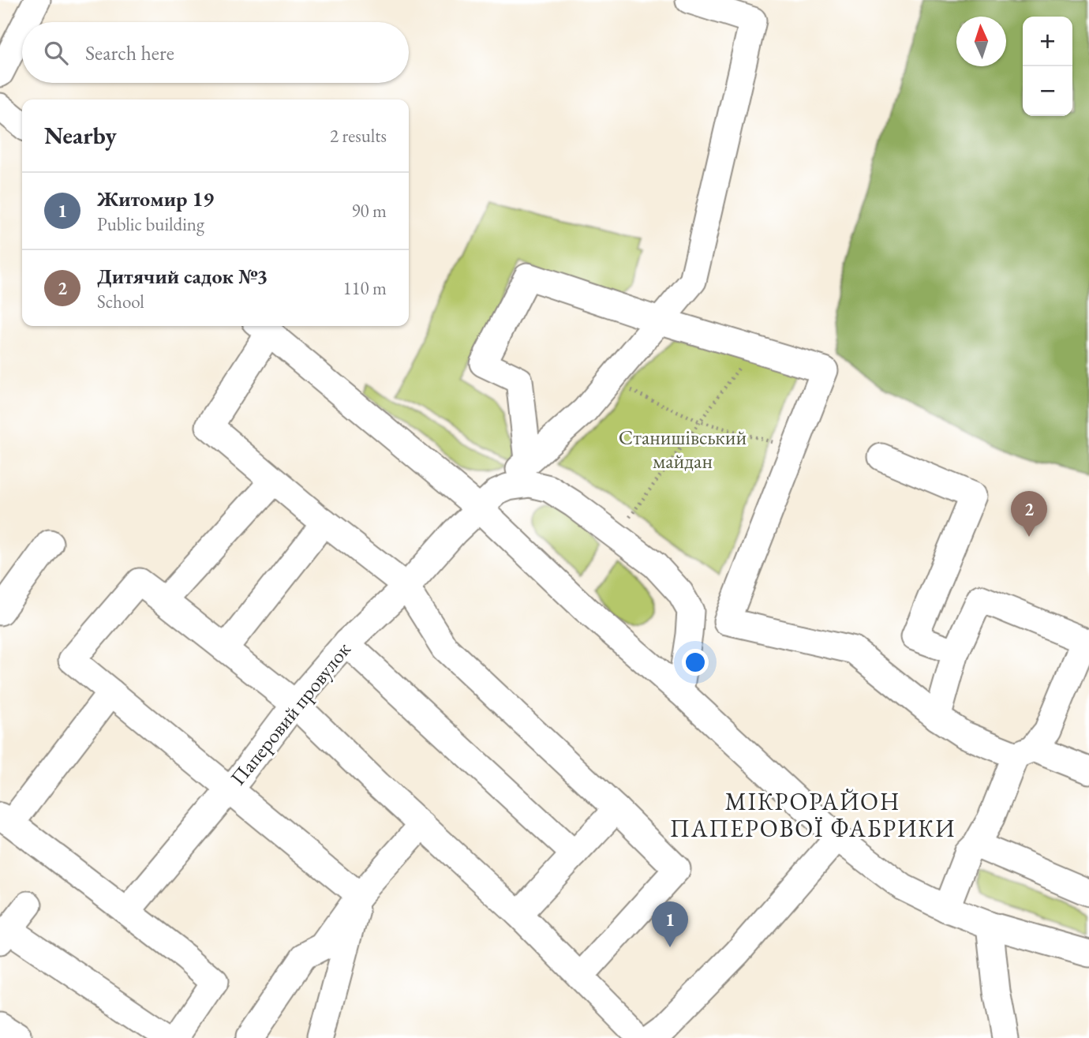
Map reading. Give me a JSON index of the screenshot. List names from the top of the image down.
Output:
{
  "streets": {
    "street": ["Паперовий провулок"]
  },
  "districts": ["МІКРОРАЙОН ПАПЕРОВОЇ ФАБРИКИ"],
  "parks": ["Станишівський майдан"],
  "north": "top",
  "page": {
    "map_buttons": ["+", "−"],
    "search": "Search here",
    "heading": ["Nearby", "2 results"],
    "list": [
      {
        "mark": "1",
        "name": "Житомир 19",
        "note": "Public building",
        "value": "90 m"
      },
      {
        "mark": "2",
        "name": "Дитячий садок №3",
        "note": "School",
        "value": "110 m"
      }
    ],
    "pins": ["2", "1"]
  }
}
